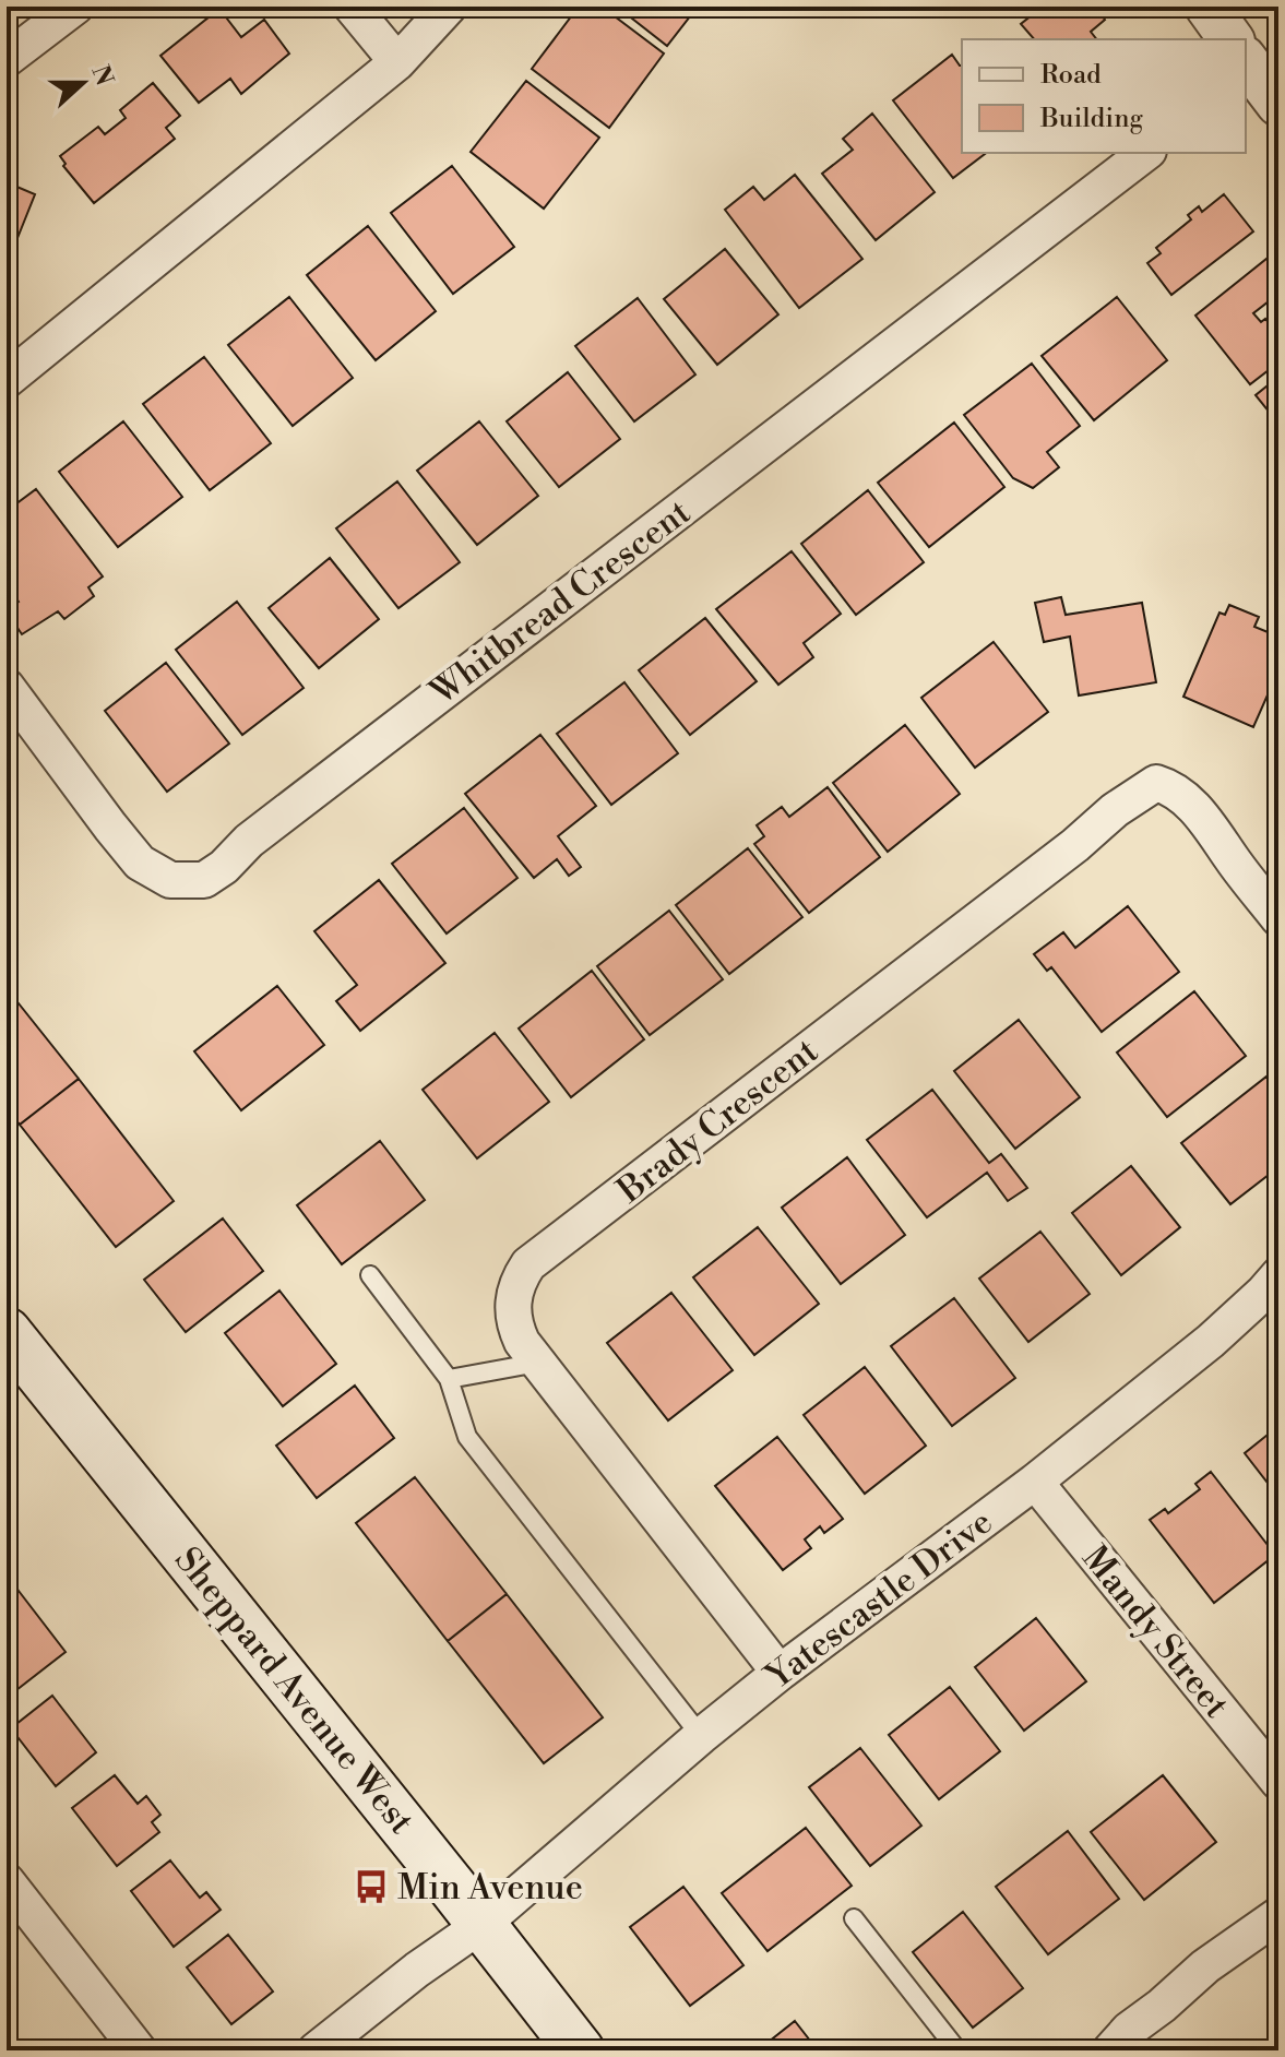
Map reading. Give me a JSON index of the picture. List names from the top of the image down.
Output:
{
  "streets": {
    "main road": ["Sheppard Avenue West"],
    "street": [
      "Whitbread Crescent",
      "Brady Crescent",
      "Yatescastle Drive",
      "Mandy Street"
    ]
  },
  "crossings": [
    ["Brady Crescent", "Yatescastle Drive"],
    ["Yatescastle Drive", "Mandy Street"],
    ["Yatescastle Drive", "Sheppard Avenue West"]
  ],
  "places": {
    "bus stop": ["Min Avenue"]
  },
  "legend": ["Road", "Building"],
  "north": "right"
}
